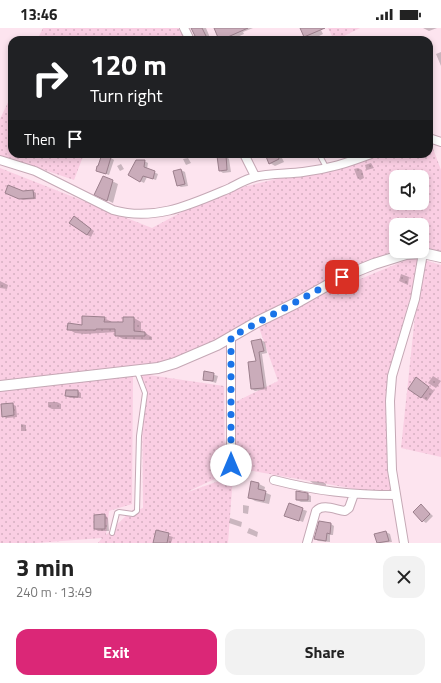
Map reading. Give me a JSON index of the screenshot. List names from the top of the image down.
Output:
{
  "page": {
    "status": "13:46",
    "turn": ["120 m", "Turn right"],
    "then": "Then",
    "heading": ["3 min", "240 m · 13:49"],
    "buttons": ["Exit", "Share"]
  }
}
